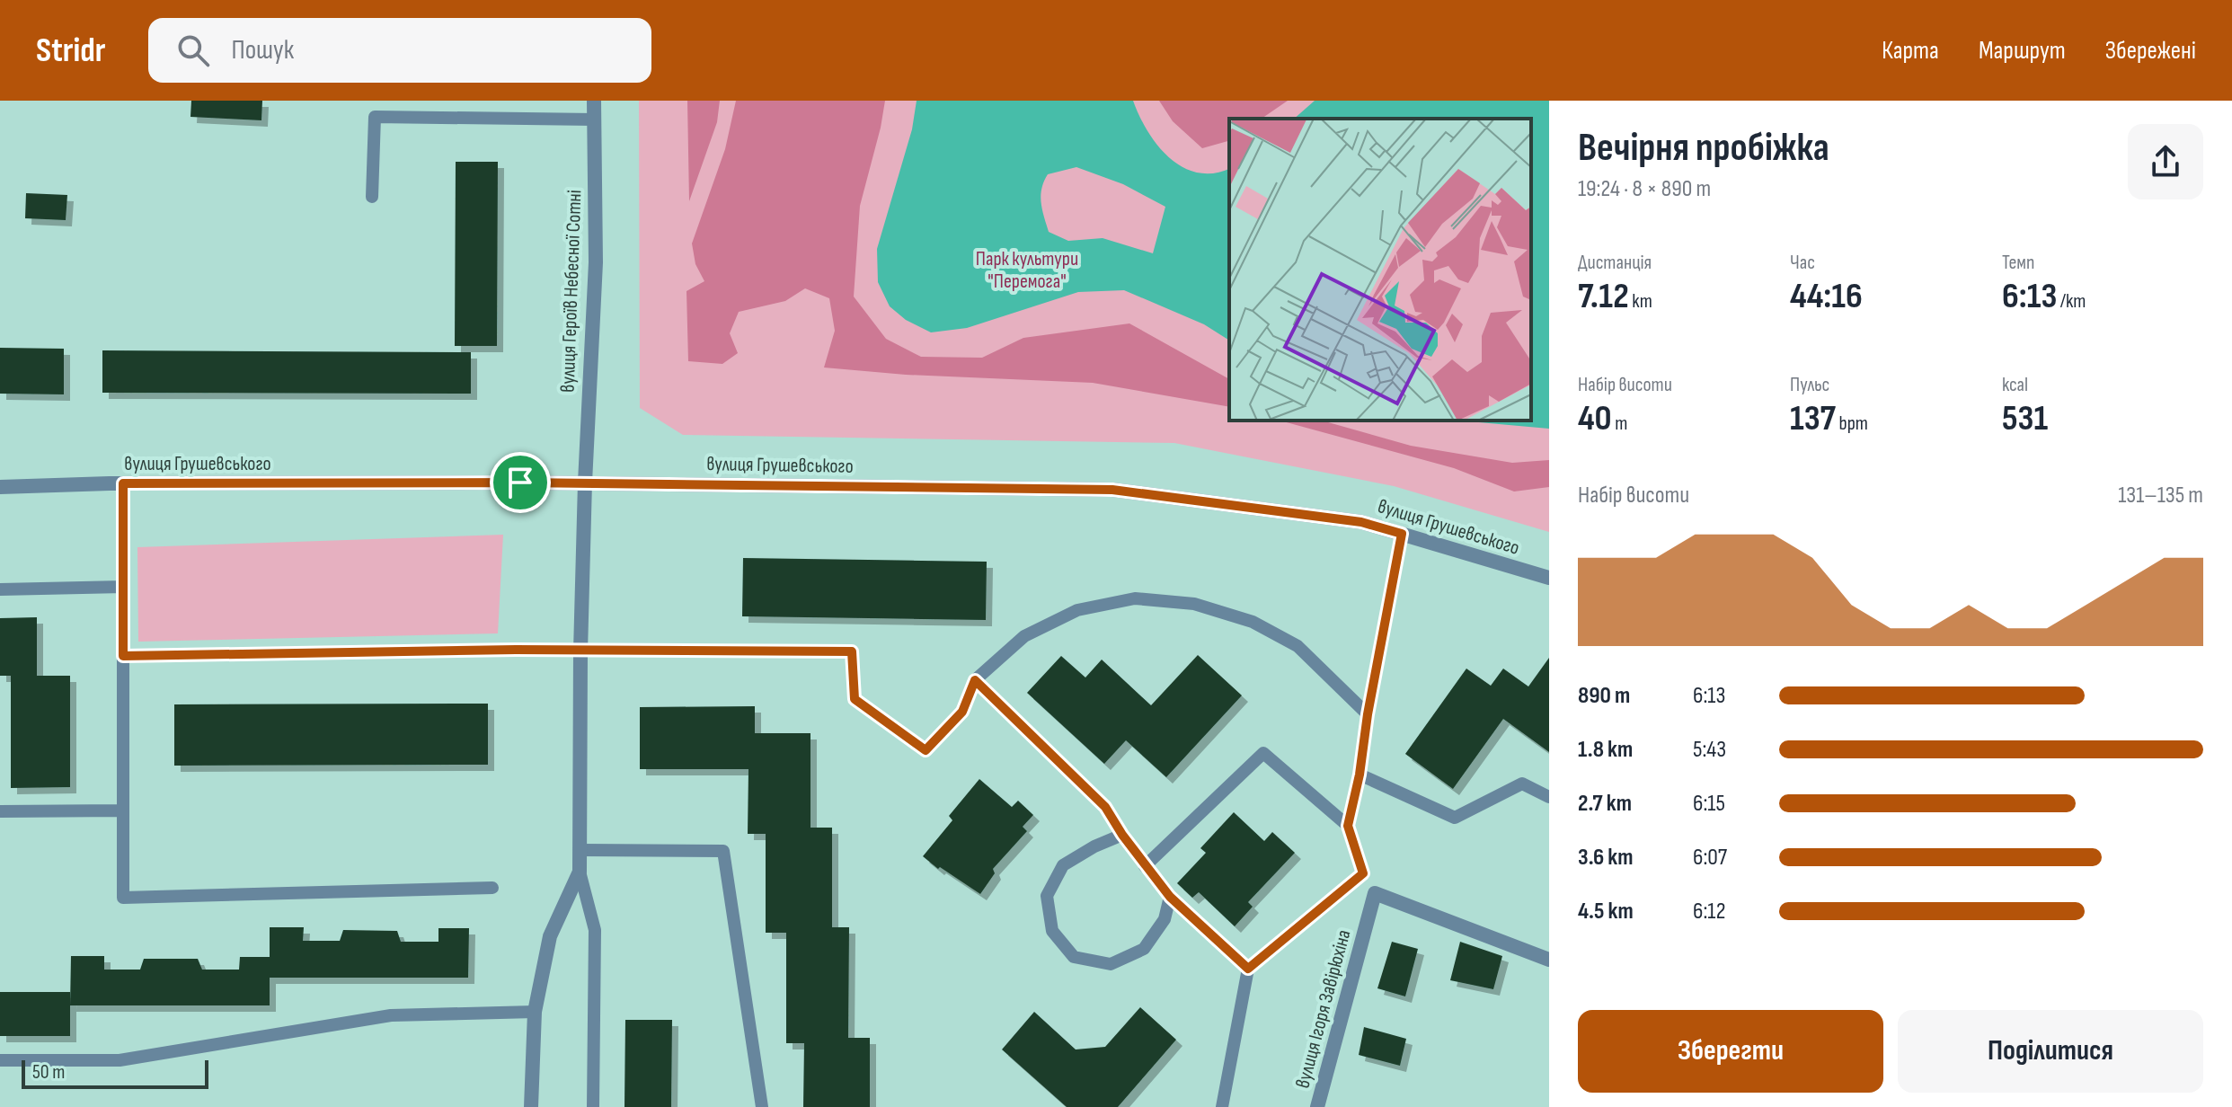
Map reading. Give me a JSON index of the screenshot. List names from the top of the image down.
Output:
{
  "streets": {
    "street": ["вулиця Героїв Небесної Сотні", "вулиця Грушевського", "вулиця Ігоря Завірюхіна"]
  },
  "crossings": [
    ["вулиця Героїв Небесної Сотні", "вулиця Грушевського"]
  ],
  "parks": ["Парк культури \"Перемога\""],
  "scale_bar": "50 m",
  "page": {
    "header": "Stridr",
    "search": "Пошук",
    "nav": ["Карта", "Маршрут", "Збережені"],
    "heading": ["Вечірня пробіжка", "19:24 · 8 × 890 m"],
    "stats": [
      ["Дистанція", "7.12 km"],
      ["Час", "44:16"],
      ["Темп", "6:13 /km"],
      ["Набір висоти", "40 m"],
      ["Пульс", "137 bpm"],
      ["kcal", "531"]
    ],
    "chart": ["Набір висоти", "131–135 m"],
    "list": [
      {
        "name": "890 m",
        "note": "6:13"
      },
      {
        "name": "1.8 km",
        "note": "5:43"
      },
      {
        "name": "2.7 km",
        "note": "6:15"
      },
      {
        "name": "3.6 km",
        "note": "6:07"
      },
      {
        "name": "4.5 km",
        "note": "6:12"
      }
    ],
    "buttons": ["Зберегти", "Поділитися"],
    "scale": "50 m"
  }
}
